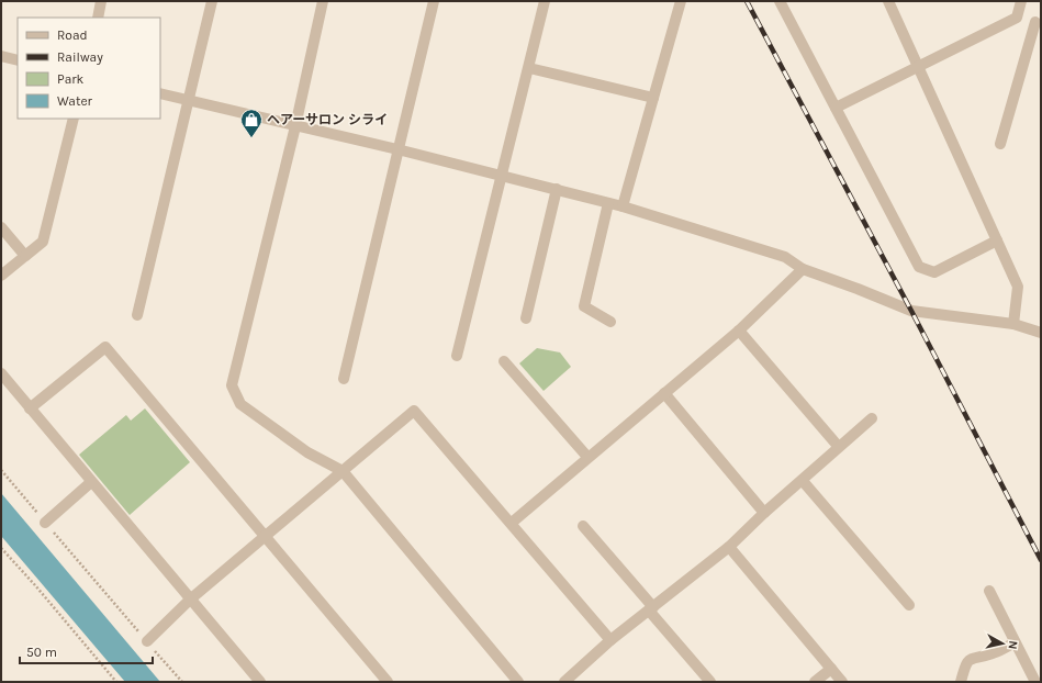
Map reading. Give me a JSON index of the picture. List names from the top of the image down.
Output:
{
  "places": {
    "shop": ["ヘアーサロン シライ"]
  },
  "legend": [
    "Road",
    "Railway",
    "Park",
    "Water"
  ],
  "scale_bar": "50 m",
  "north": "right"
}
